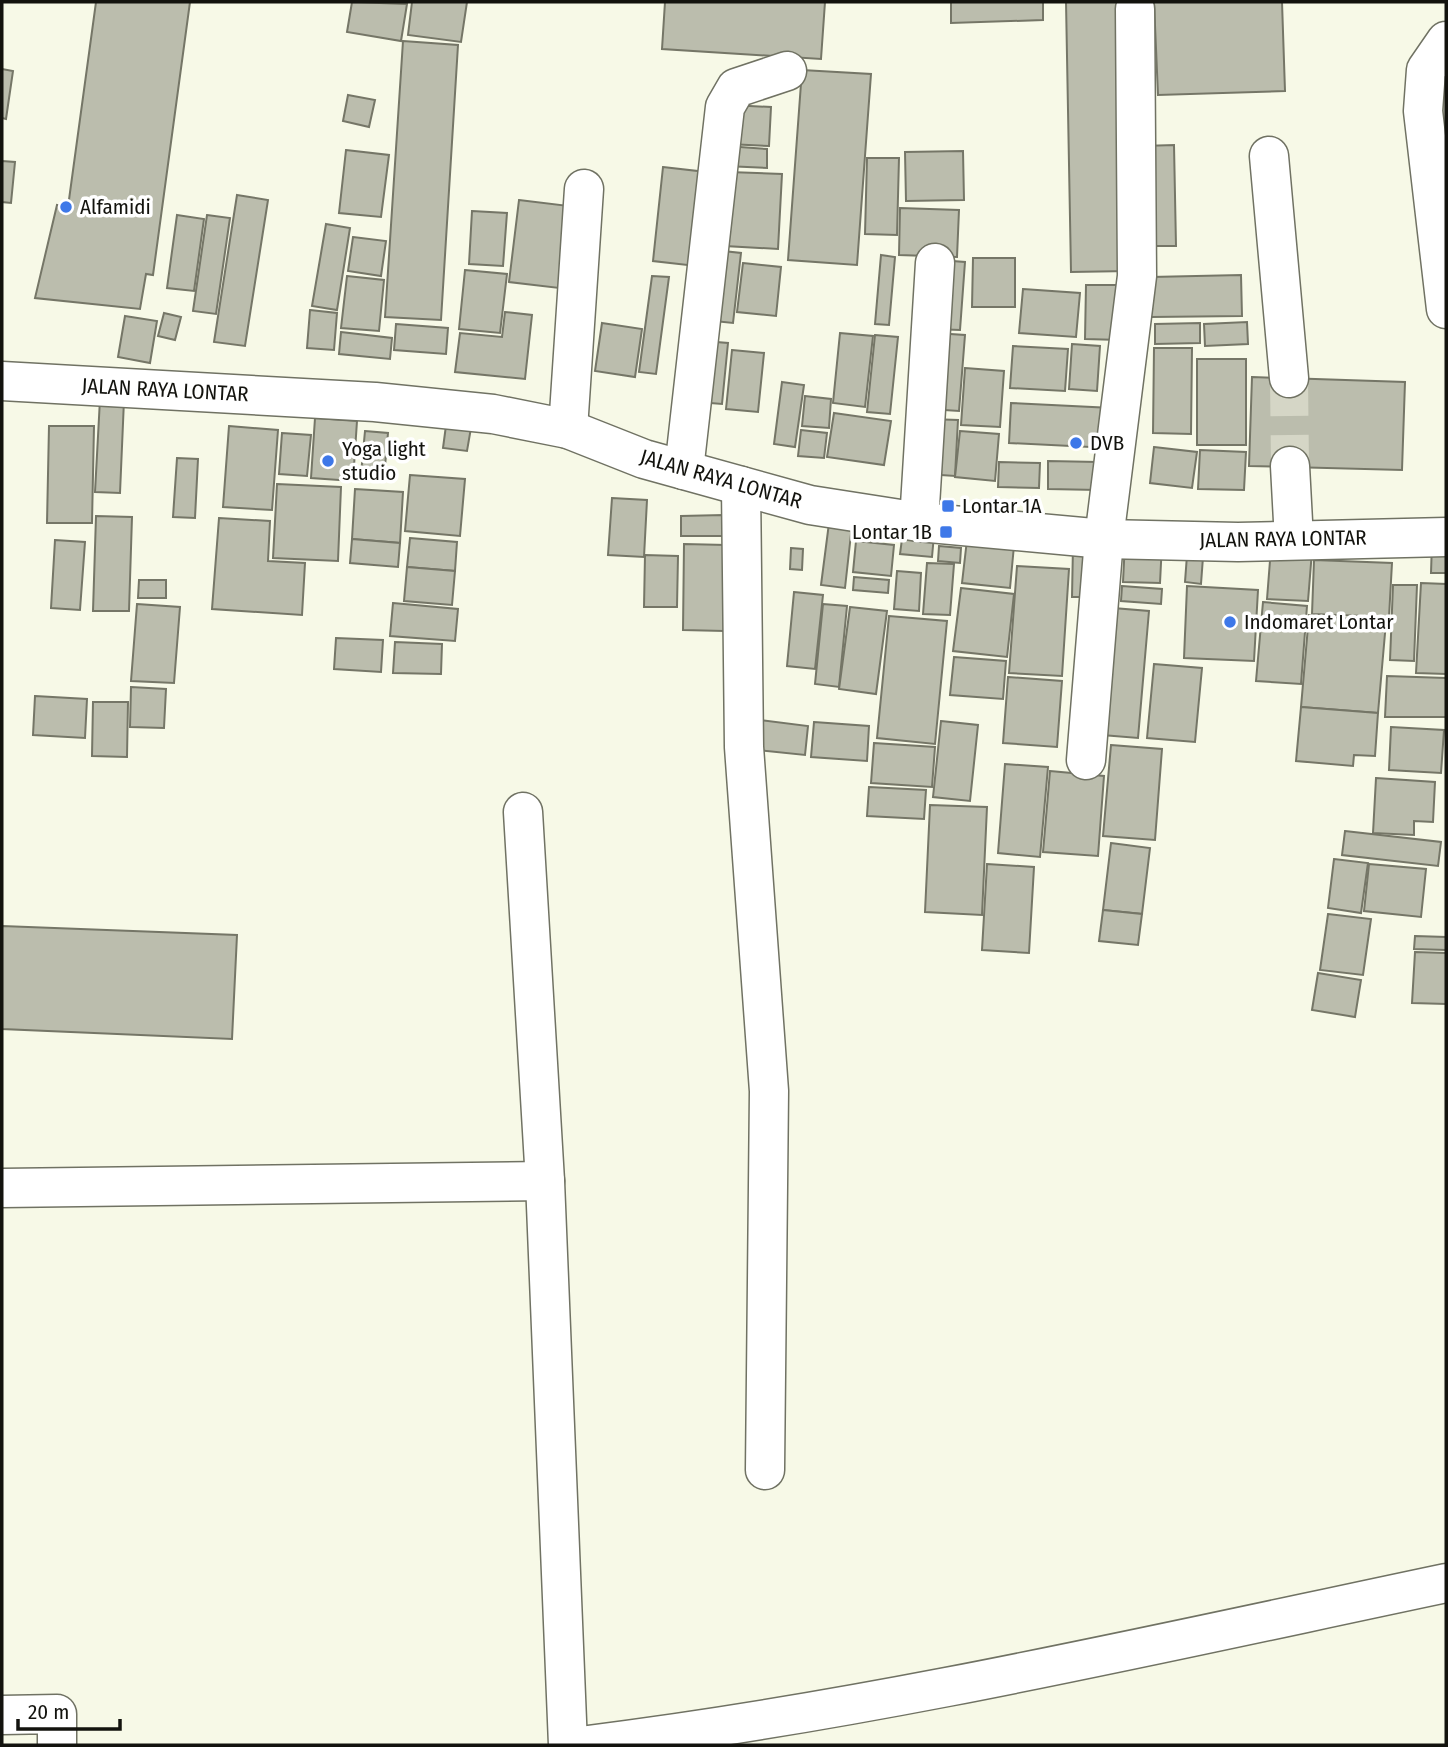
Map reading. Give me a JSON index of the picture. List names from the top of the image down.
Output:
{
  "streets": {
    "street": ["JALAN RAYA LONTAR"]
  },
  "places": {
    "other": [
      "Alfamidi",
      "DVB",
      "Yoga light studio",
      "Indomaret Lontar"
    ],
    "transit": ["Lontar 1A", "Lontar 1B"]
  },
  "scale_bar": "20 m"
}
